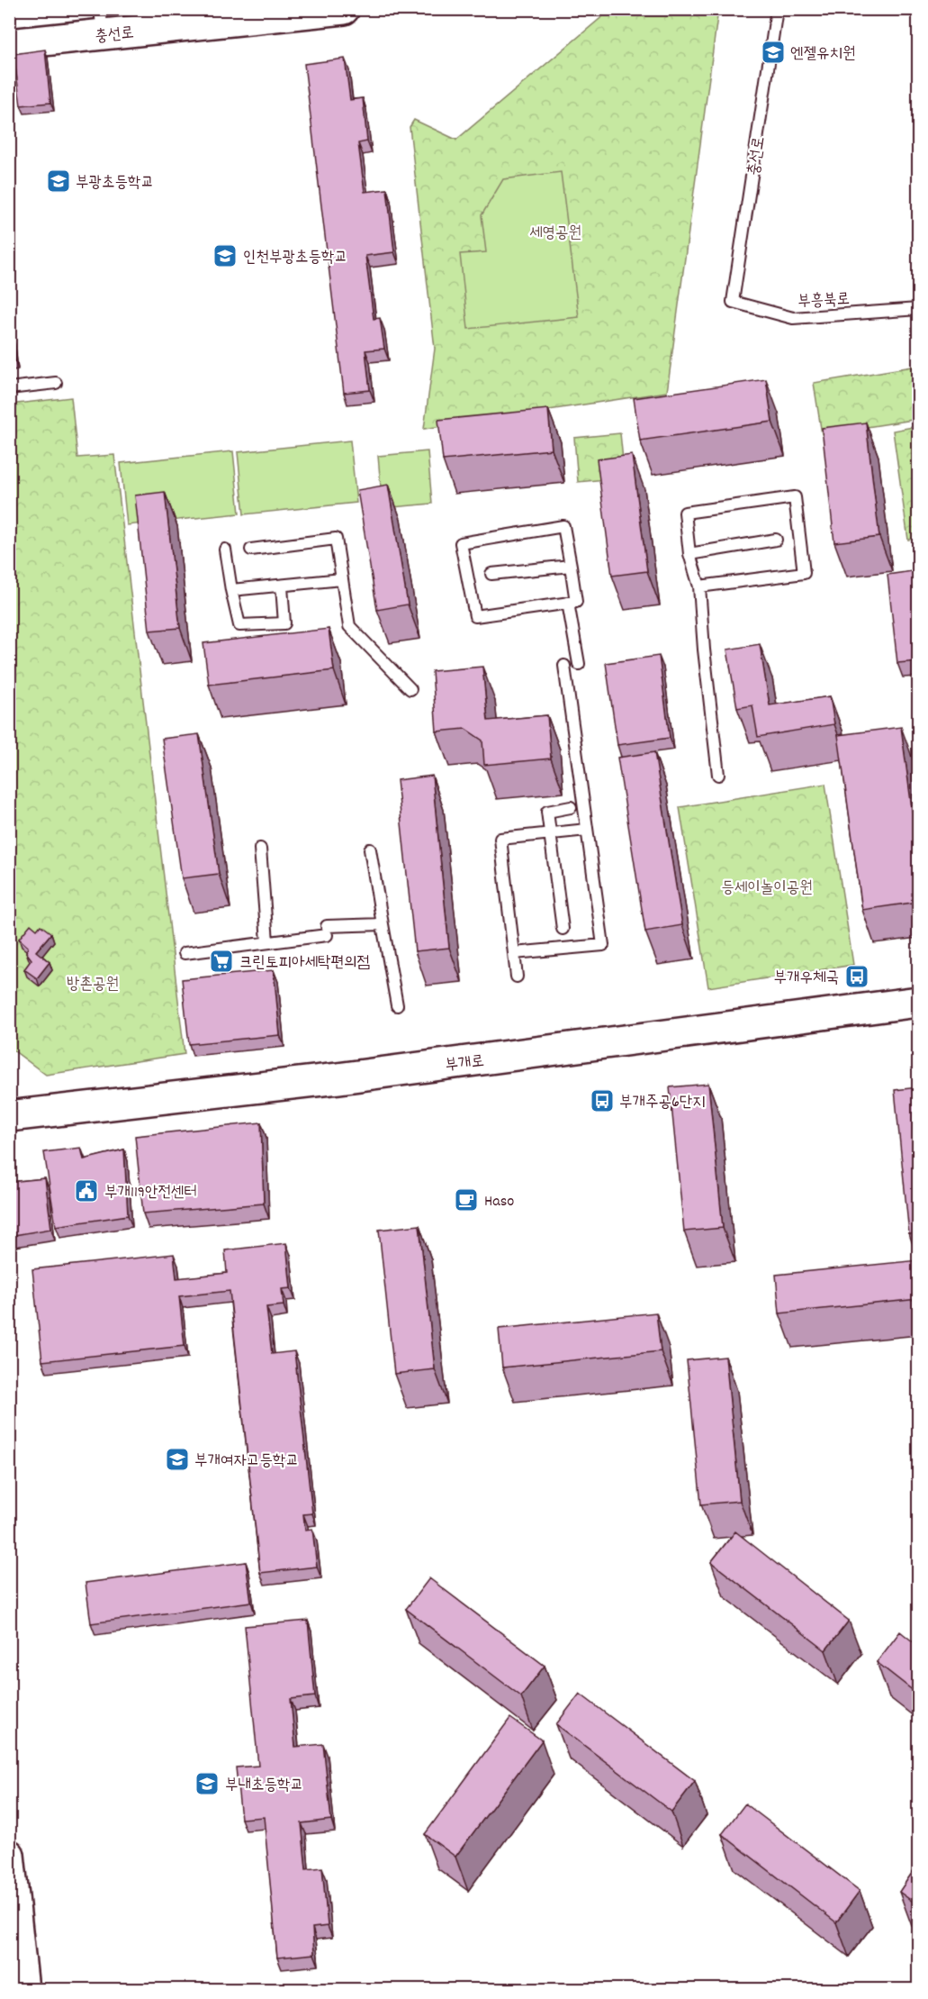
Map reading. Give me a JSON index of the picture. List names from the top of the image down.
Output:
{
  "streets": {
    "street": ["충선로", "부개로"],
    "lane": ["부흥북로"]
  },
  "crossings": [
    ["충선로", "부흥북로"]
  ],
  "parks": ["세영공원", "등세이놀이공원", "방촌공원"],
  "places": {
    "school or university": [
      "엔젤유치원",
      "부광초등학교",
      "인천부광초등학교",
      "부개여자고등학교",
      "부내초등학교"
    ],
    "supermarket": ["크린토피아세탁편의점"],
    "bus stop": ["부개우체국", "부개주공6단지"],
    "public building": ["부개119안전센터"],
    "cafe": ["Haso"]
  }
}
